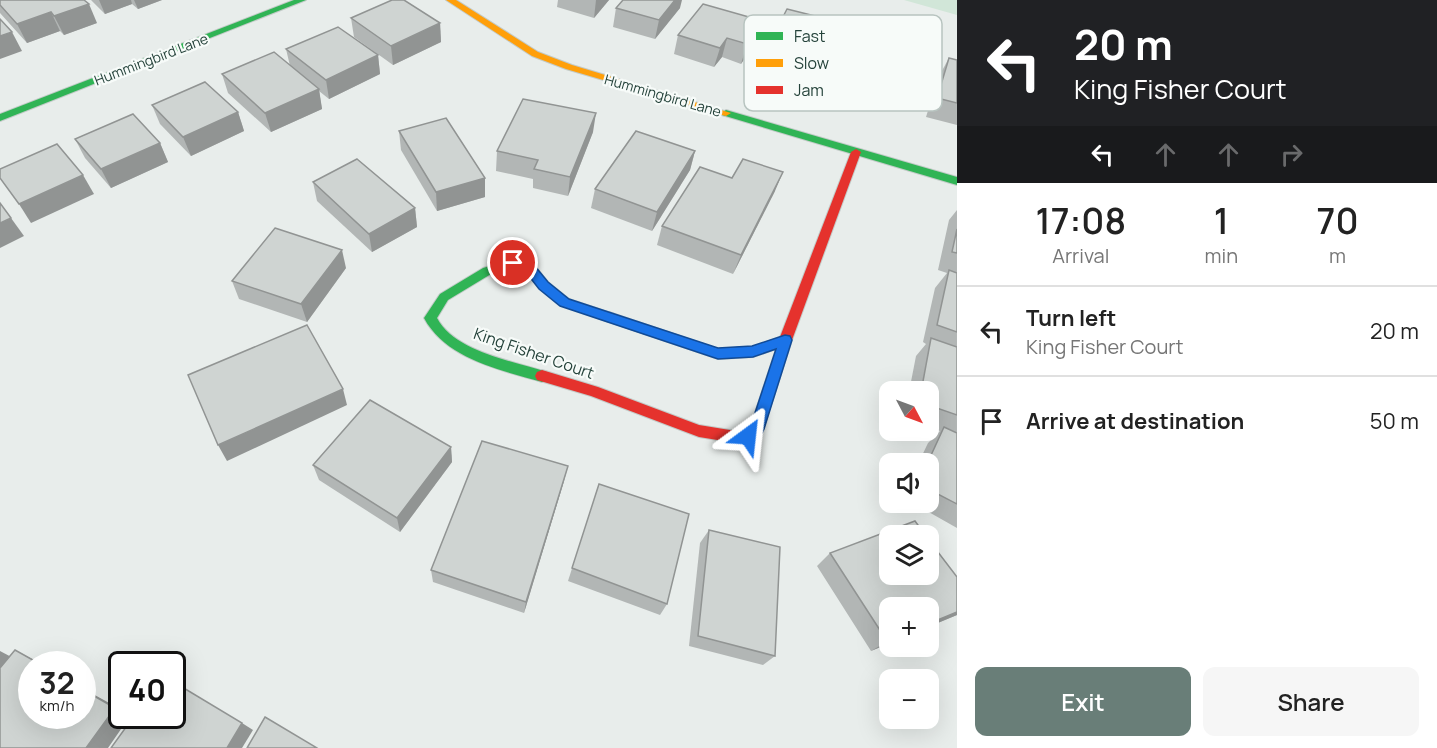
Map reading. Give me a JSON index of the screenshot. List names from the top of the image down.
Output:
{
  "streets": {
    "street": ["Hummingbird Lane", "King Fisher Court"]
  },
  "crossings": [
    ["Hummingbird Lane", "King Fisher Court"]
  ],
  "legend": ["Fast", "Slow", "Jam"],
  "north": "bottom right",
  "page": {
    "turn": ["20 m", "King Fisher Court"],
    "eta": [
      "17:08",
      "Arrival",
      "1",
      "min",
      "70",
      "m"
    ],
    "list": [
      {
        "name": "Turn left",
        "note": "King Fisher Court",
        "value": "20 m"
      },
      {
        "name": "Arrive at destination",
        "value": "50 m"
      }
    ],
    "map_buttons": ["+", "−"],
    "speed": "32 km/h",
    "limit": "40",
    "buttons": ["Exit", "Share"]
  }
}
